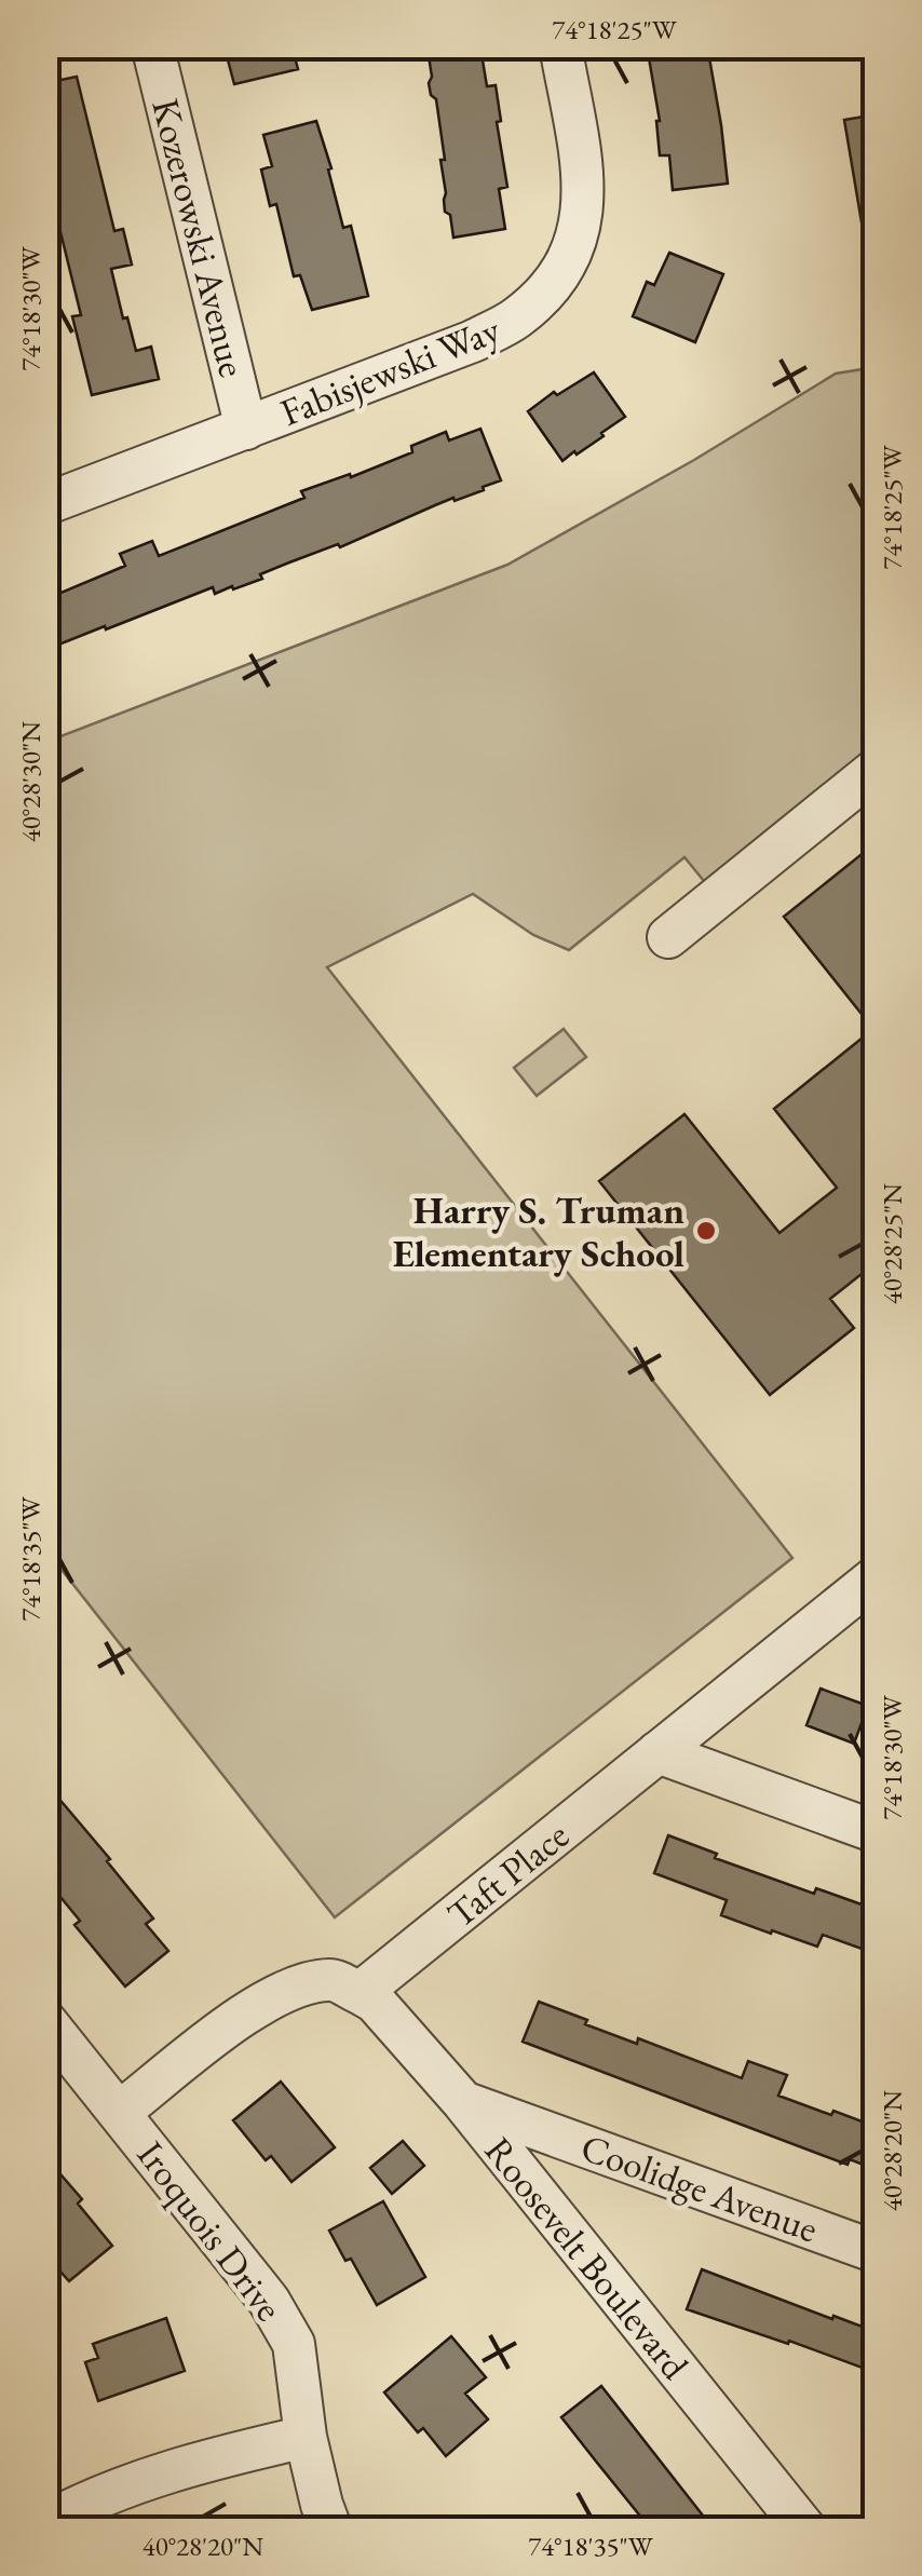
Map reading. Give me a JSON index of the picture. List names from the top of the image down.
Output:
{
  "streets": {
    "street": [
      "Kozerowski Avenue",
      "Fabisjewski Way",
      "Taft Place",
      "Coolidge Avenue",
      "Iroquois Drive",
      "Roosevelt Boulevard"
    ]
  },
  "crossings": [
    ["Kozerowski Avenue", "Fabisjewski Way"],
    ["Taft Place", "Roosevelt Boulevard"],
    ["Coolidge Avenue", "Roosevelt Boulevard"]
  ],
  "places": ["Harry S. Truman Elementary School"],
  "coordinates": [
    "74°18'25\"W",
    "74°18'30\"W",
    "40°28'30\"N",
    "40°28'25\"N",
    "74°18'35\"W",
    "40°28'20\"N"
  ]
}
